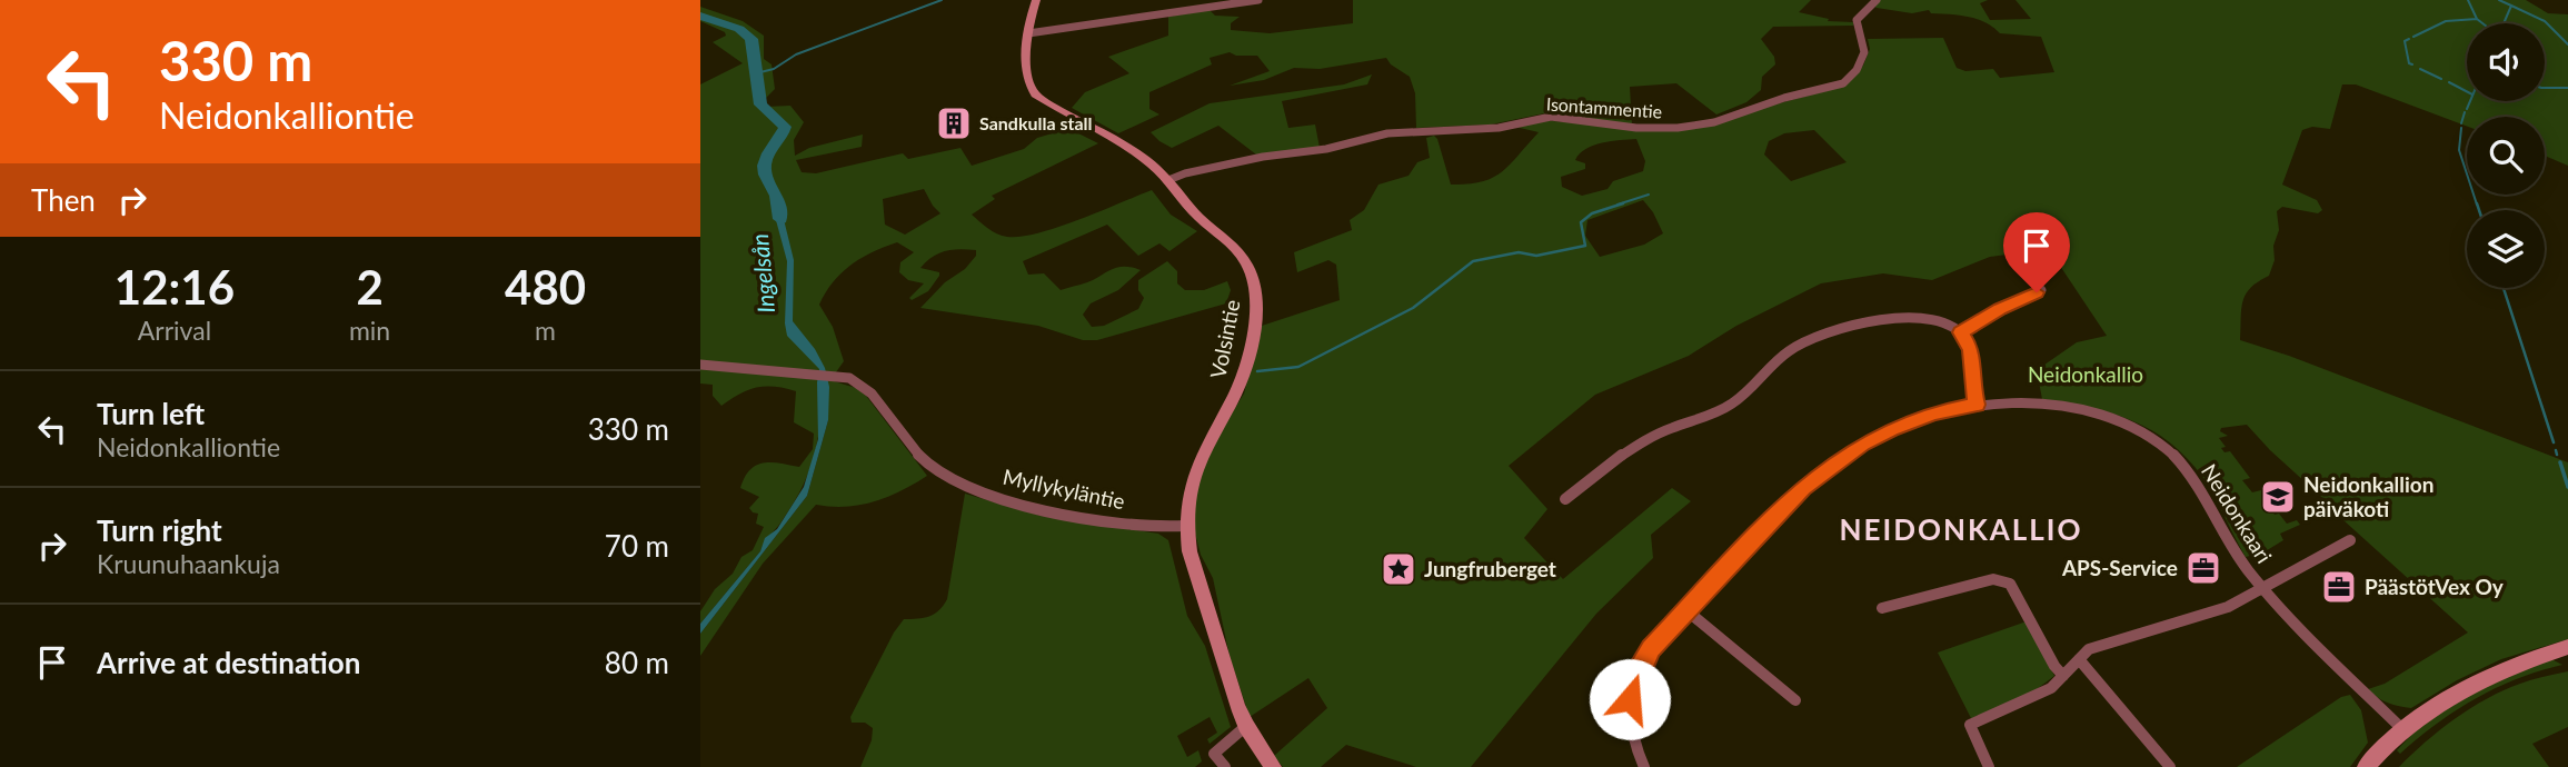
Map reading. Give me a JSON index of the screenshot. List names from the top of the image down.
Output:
{
  "streets": {
    "street": [
      "Isontammentie",
      "Volsintie",
      "Myllykyläntie",
      "Neidonkaari"
    ]
  },
  "crossings": [
    ["Isontammentie", "Volsintie"],
    ["Volsintie", "Myllykyläntie"]
  ],
  "districts": ["NEIDONKALLIO"],
  "water": ["Ingelsån"],
  "parks": ["Neidonkallio"],
  "places": {
    "building": ["Sandkulla stall"],
    "school or university": ["Neidonkallion päiväkoti"],
    "office": ["APS-Service", "PäästötVex Oy"],
    "place": ["Jungfruberget"]
  },
  "page": {
    "turn": ["330 m", "Neidonkalliontie"],
    "then": "Then",
    "eta": [
      "12:16",
      "Arrival",
      "2",
      "min",
      "480",
      "m"
    ],
    "list": [
      {
        "name": "Turn left",
        "note": "Neidonkalliontie",
        "value": "330 m"
      },
      {
        "name": "Turn right",
        "note": "Kruunuhaankuja",
        "value": "70 m"
      },
      {
        "name": "Arrive at destination",
        "value": "80 m"
      }
    ]
  }
}
